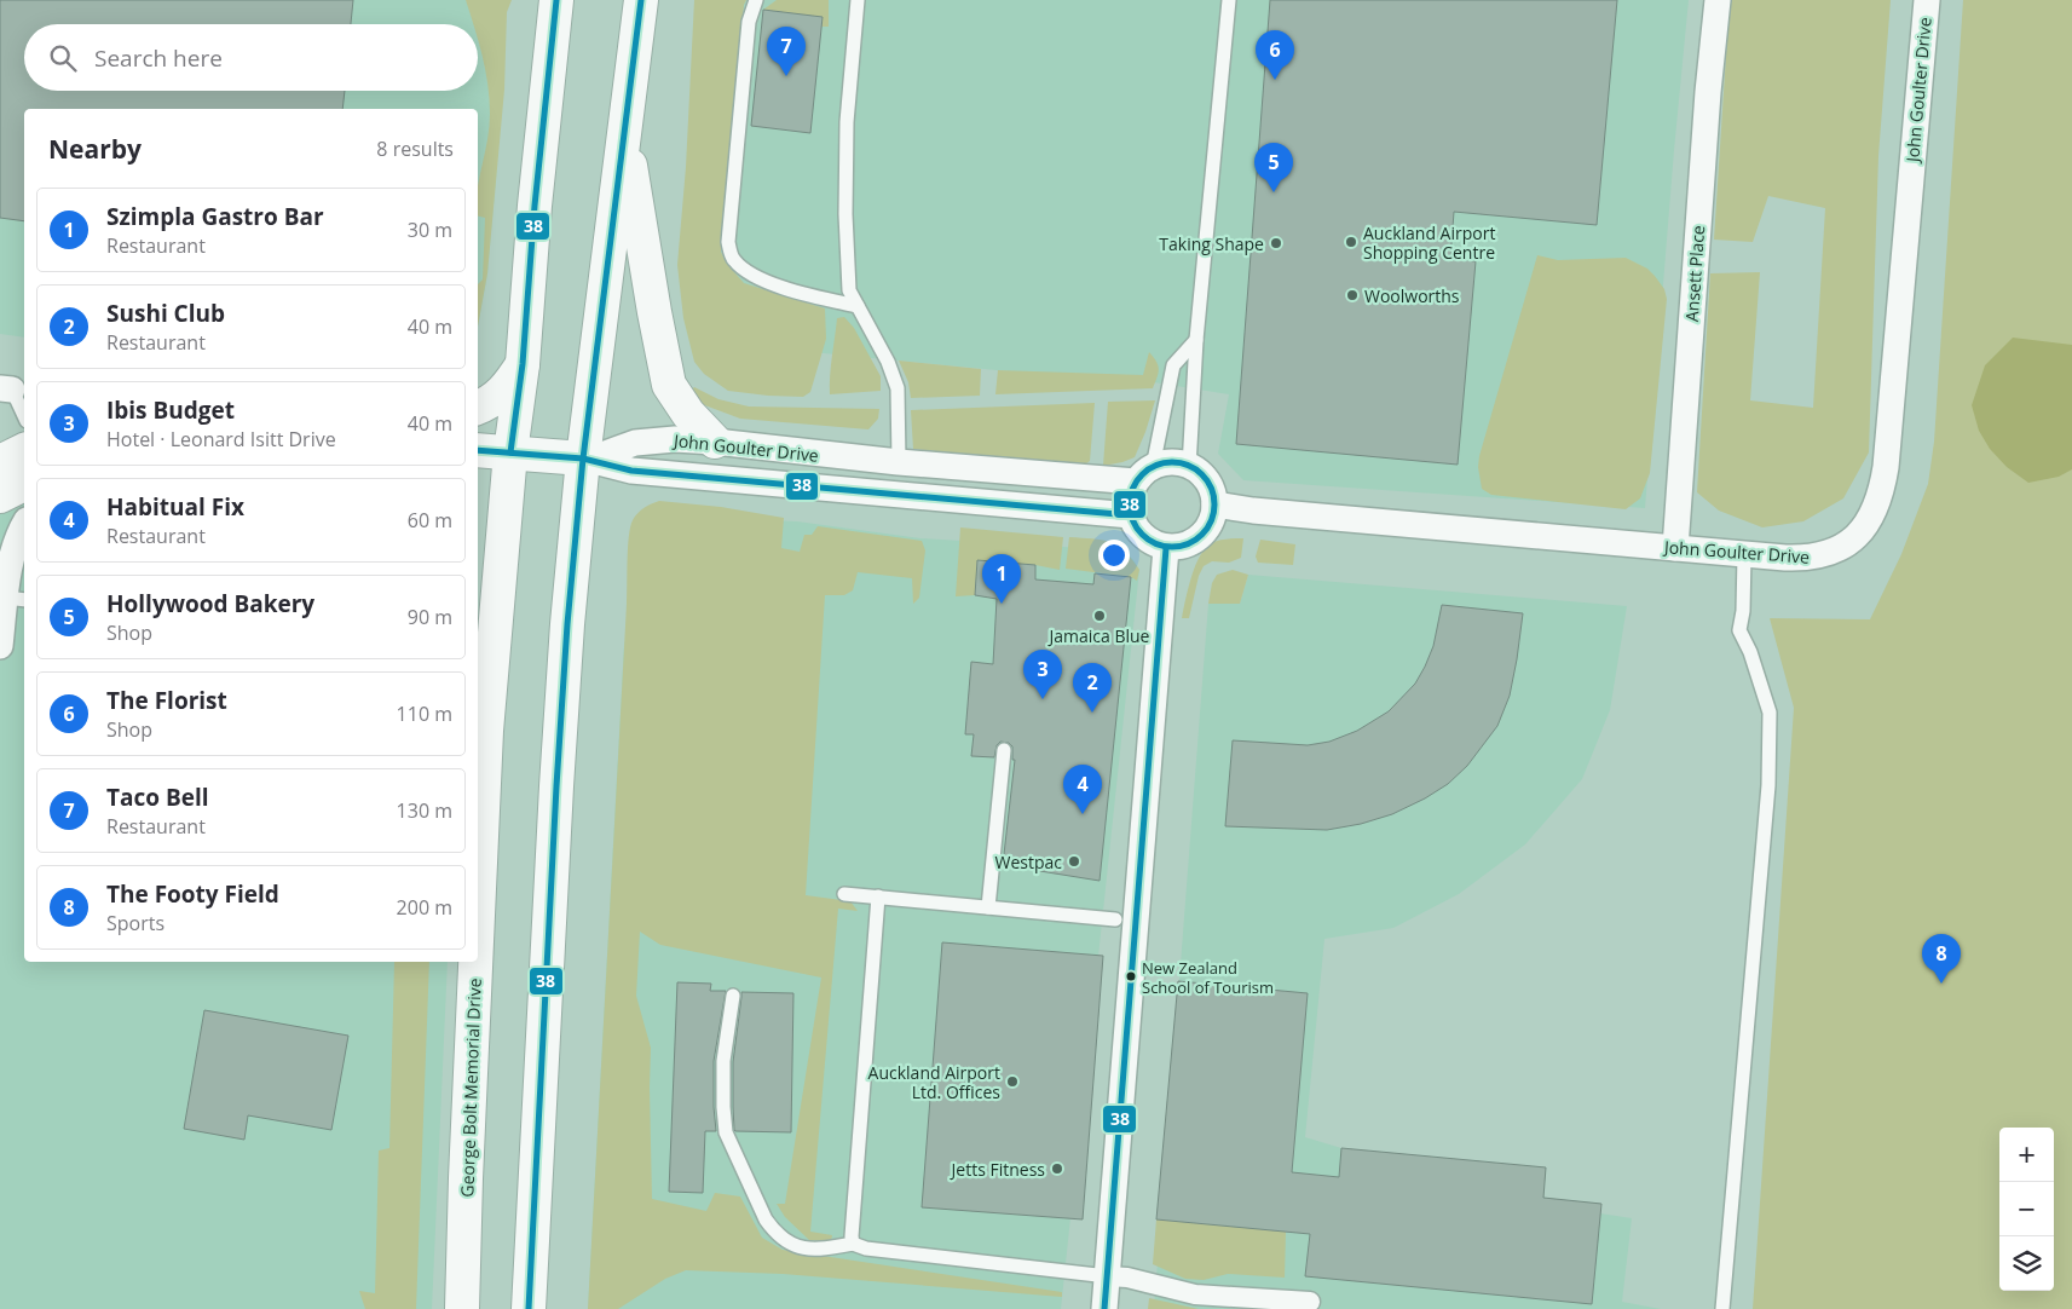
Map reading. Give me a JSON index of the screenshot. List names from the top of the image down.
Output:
{
  "streets": {
    "main road": ["George Bolt Memorial Drive"],
    "street": ["John Goulter Drive", "Ansett Place"]
  },
  "crossings": [
    ["John Goulter Drive", "Ansett Place"]
  ],
  "places": [
    "Auckland Airport Shopping Centre",
    "Taking Shape",
    "Woolworths",
    "Jamaica Blue",
    "Westpac",
    "New Zealand School of Tourism",
    "Auckland Airport Ltd. Offices",
    "Jetts Fitness"
  ],
  "lines": ["transit line 38"],
  "page": {
    "search": "Search here",
    "pins": [
      "7",
      "6",
      "5",
      "1",
      "3",
      "2",
      "4",
      "8"
    ],
    "heading": ["Nearby", "8 results"],
    "list": [
      {
        "mark": "1",
        "name": "Szimpla Gastro Bar",
        "note": "Restaurant",
        "value": "30 m"
      },
      {
        "mark": "2",
        "name": "Sushi Club",
        "note": "Restaurant",
        "value": "40 m"
      },
      {
        "mark": "3",
        "name": "Ibis Budget",
        "note": "Hotel · Leonard Isitt Drive",
        "value": "40 m"
      },
      {
        "mark": "4",
        "name": "Habitual Fix",
        "note": "Restaurant",
        "value": "60 m"
      },
      {
        "mark": "5",
        "name": "Hollywood Bakery",
        "note": "Shop",
        "value": "90 m"
      },
      {
        "mark": "6",
        "name": "The Florist",
        "note": "Shop",
        "value": "110 m"
      },
      {
        "mark": "7",
        "name": "Taco Bell",
        "note": "Restaurant",
        "value": "130 m"
      },
      {
        "mark": "8",
        "name": "The Footy Field",
        "note": "Sports",
        "value": "200 m"
      }
    ],
    "map_buttons": ["+", "−"]
  }
}
